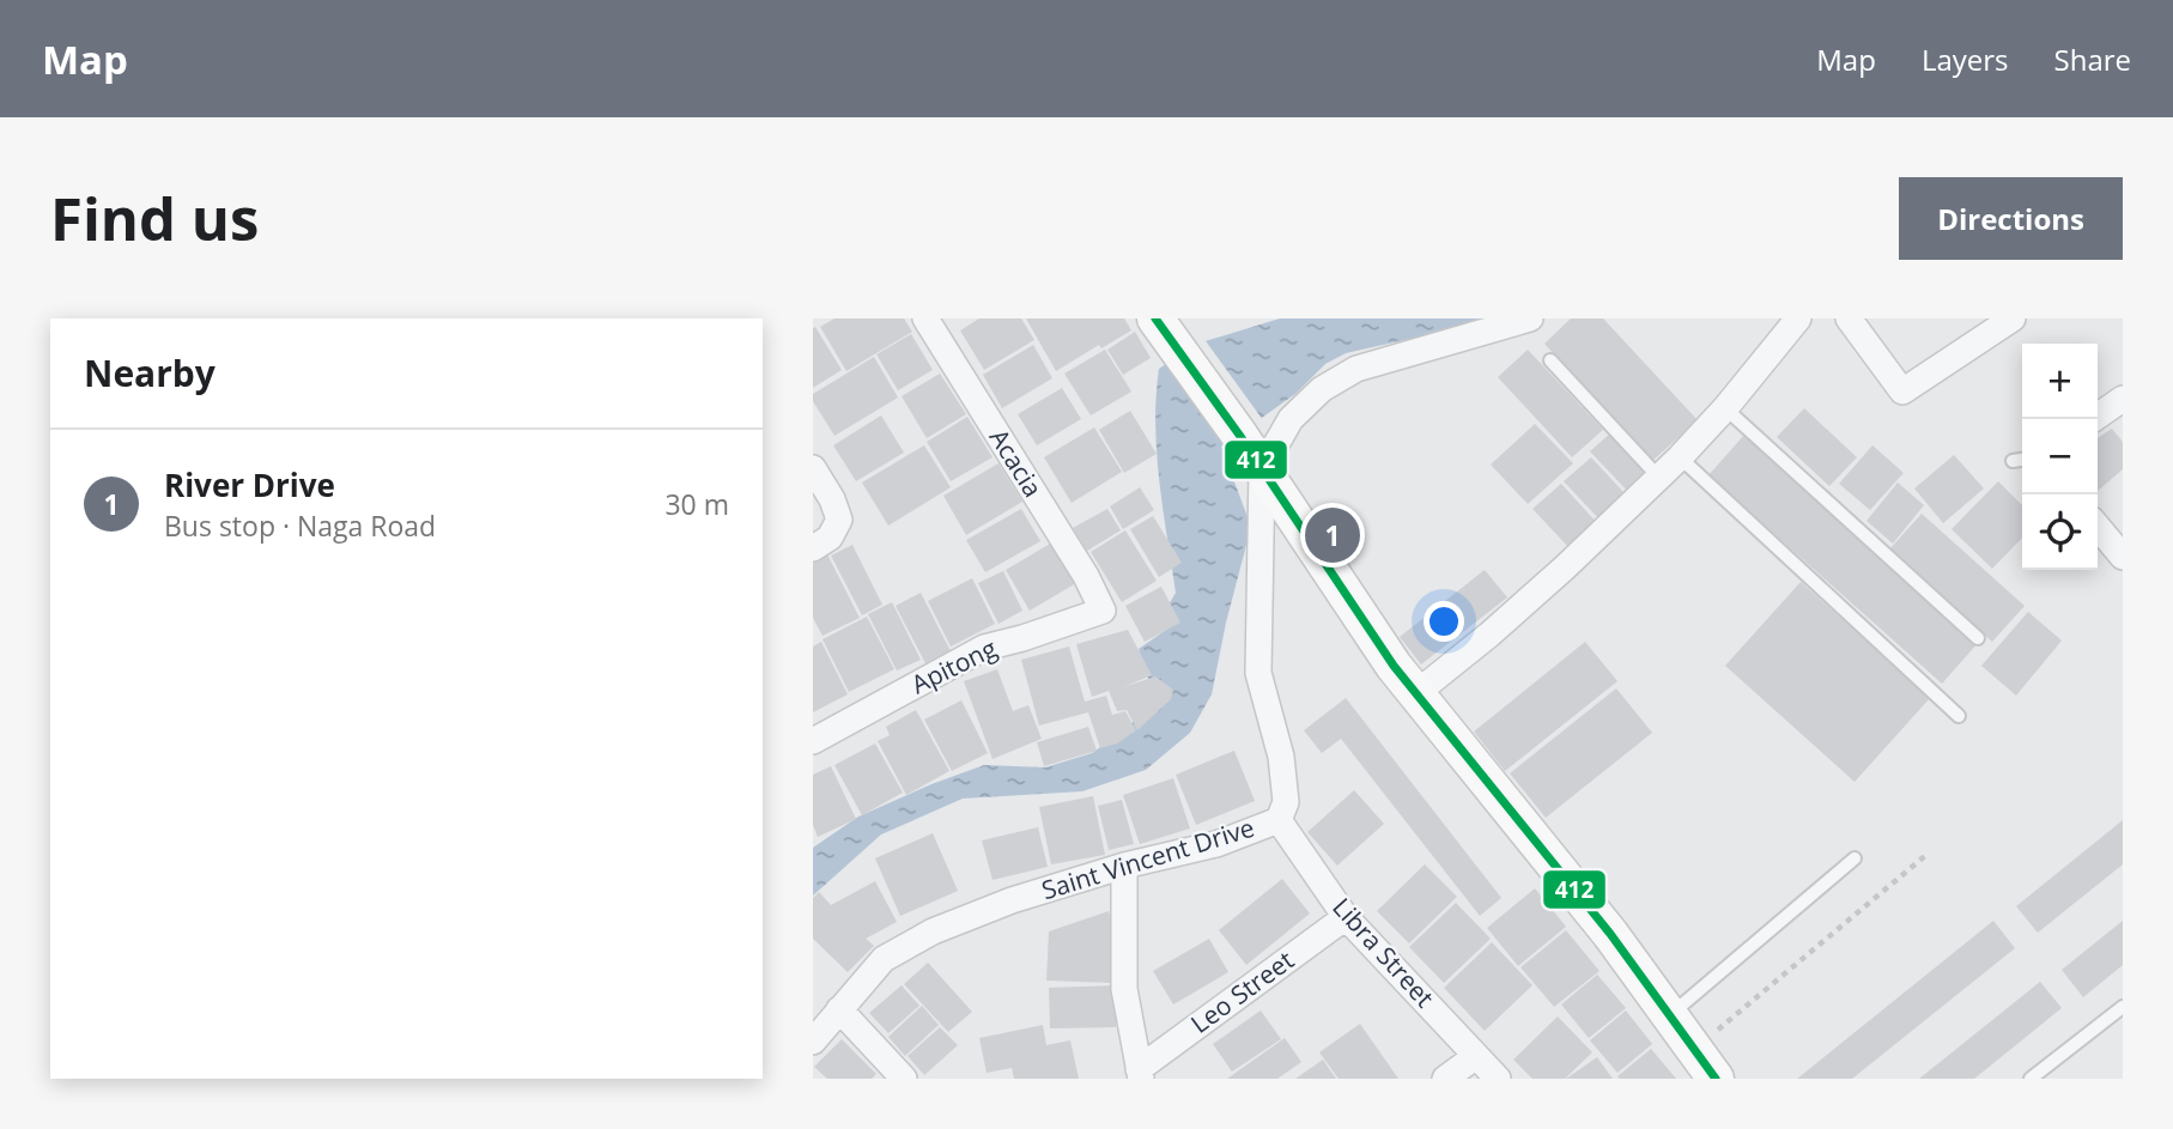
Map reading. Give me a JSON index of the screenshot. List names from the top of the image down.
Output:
{
  "streets": {
    "street": [
      "Acacia",
      "Apitong",
      "Saint Vincent Drive",
      "Libra Street",
      "Leo Street"
    ]
  },
  "crossings": [
    ["Acacia", "Apitong"],
    ["Saint Vincent Drive", "Libra Street"],
    ["Libra Street", "Leo Street"]
  ],
  "lines": ["transit line 412"],
  "page": {
    "header": "Map",
    "nav": ["Map", "Layers", "Share"],
    "buttons": "Directions",
    "title": "Find us",
    "heading": "Nearby",
    "map_buttons": ["+", "−"],
    "list": [
      {
        "mark": "1",
        "name": "River Drive",
        "note": "Bus stop · Naga Road",
        "value": "30 m"
      }
    ],
    "pins": "1"
  }
}
